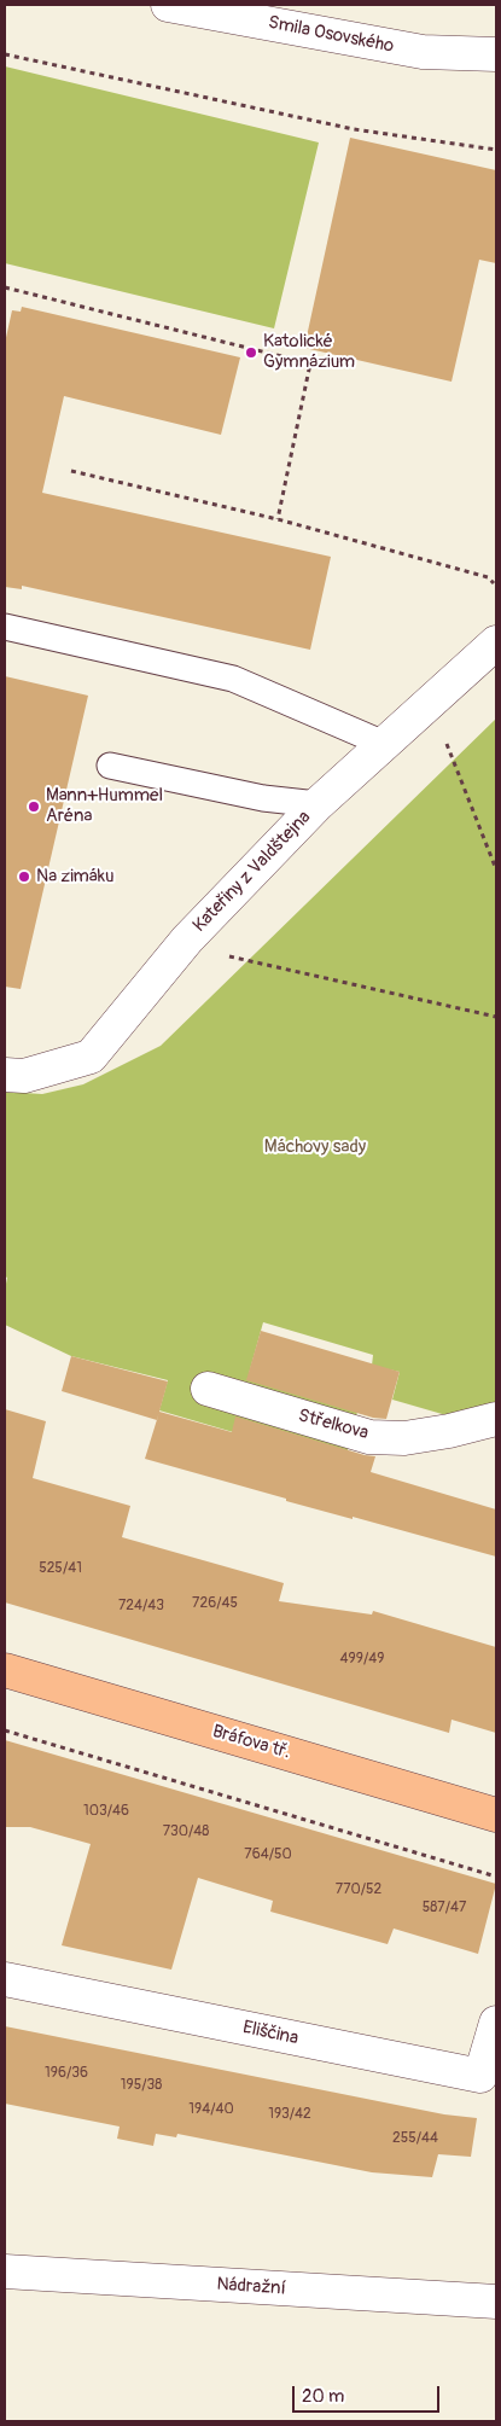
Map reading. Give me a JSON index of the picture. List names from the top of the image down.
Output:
{
  "streets": {
    "main road": ["Bráfova tř."],
    "street": [
      "Smila Osovského",
      "Kateřiny z Valdštejna",
      "Střelkova",
      "Eliščina",
      "Nádražní"
    ]
  },
  "parks": ["Máchovy sady"],
  "places": ["Katolické Gymnázium", "Mann+Hummel Aréna", "Na zimáku"],
  "house_numbers": [
    "525/41",
    "726/45",
    "724/43",
    "499/49",
    "103/46",
    "730/48",
    "764/50",
    "770/52",
    "587/47",
    "196/36",
    "195/38",
    "194/40",
    "193/42",
    "255/44"
  ],
  "scale_bar": "20 m"
}
